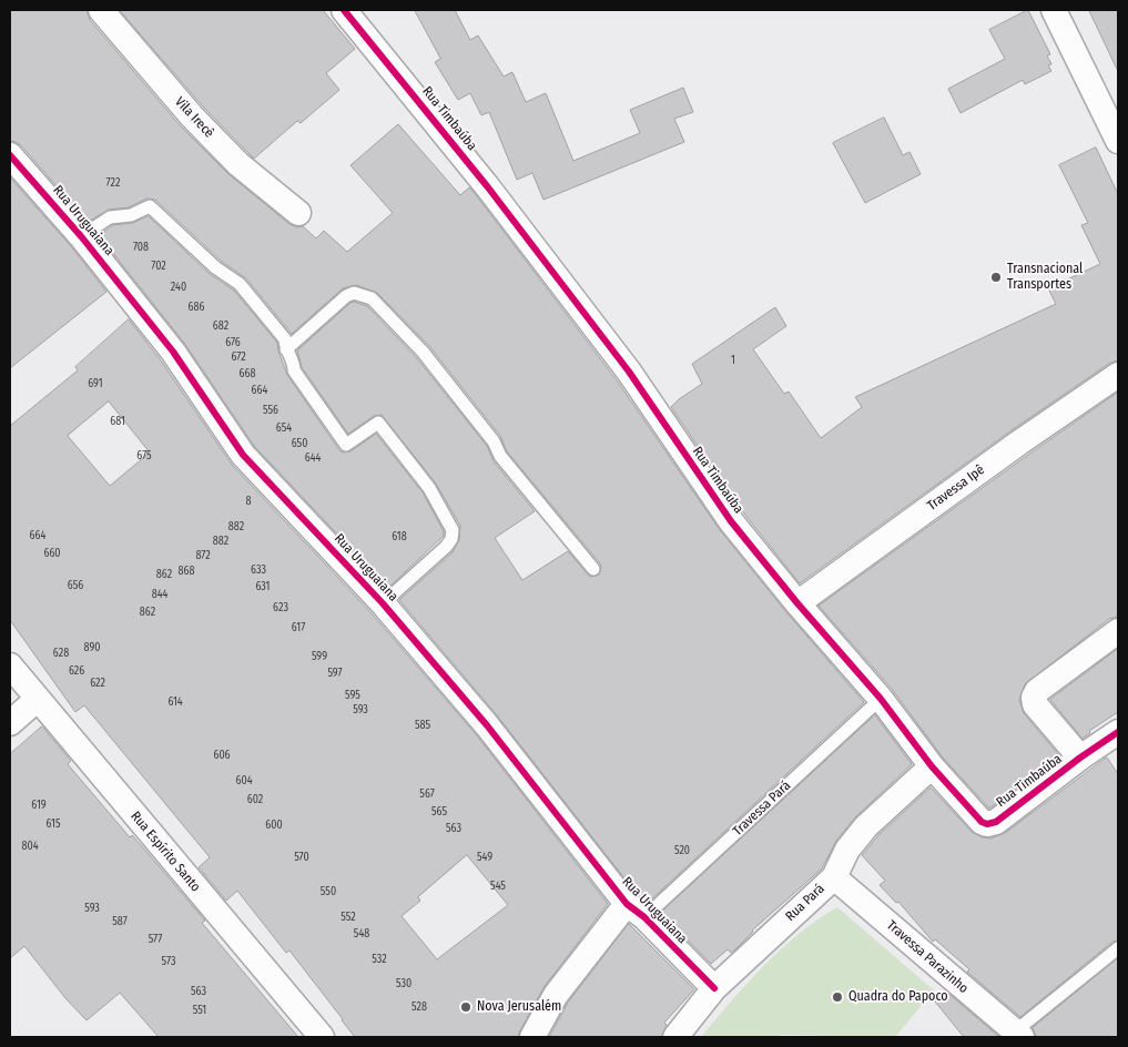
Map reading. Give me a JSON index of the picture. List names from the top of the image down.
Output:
{
  "streets": {
    "street": [
      "Vila Irecê",
      "Rua Timbaúba",
      "Rua Uruguaiana",
      "Travessa Ipê",
      "Travessa Pará",
      "Rua Espírito Santo",
      "Rua Pará",
      "Travessa Parazinho"
    ]
  },
  "crossings": [
    ["Rua Timbaúba", "Travessa Ipê"],
    ["Rua Timbaúba", "Travessa Pará"],
    ["Rua Timbaúba", "Rua Pará"],
    ["Rua Uruguaiana", "Travessa Pará"],
    ["Rua Uruguaiana", "Rua Pará"],
    ["Rua Pará", "Travessa Parazinho"]
  ],
  "places": ["Transnacional Transportes", "Quadra do Papoco", "Nova Jerusalém"],
  "house_numbers": [
    "722",
    "708",
    "702",
    "240",
    "686",
    "682",
    "676",
    "672",
    "1",
    "668",
    "691",
    "664",
    "556",
    "681",
    "654",
    "650",
    "675",
    "644",
    "8",
    "882",
    "664",
    "618",
    "882",
    "660",
    "872",
    "633",
    "868",
    "862",
    "656",
    "631",
    "844",
    "623",
    "862",
    "617",
    "890",
    "628",
    "599",
    "626",
    "597",
    "622",
    "595",
    "614",
    "593",
    "585",
    "606",
    "604",
    "567",
    "602",
    "619",
    "565",
    "615",
    "600",
    "563",
    "804",
    "520",
    "570",
    "549",
    "545",
    "550",
    "593",
    "552",
    "587",
    "548",
    "577",
    "532",
    "573",
    "530",
    "563",
    "528",
    "551"
  ]
}
